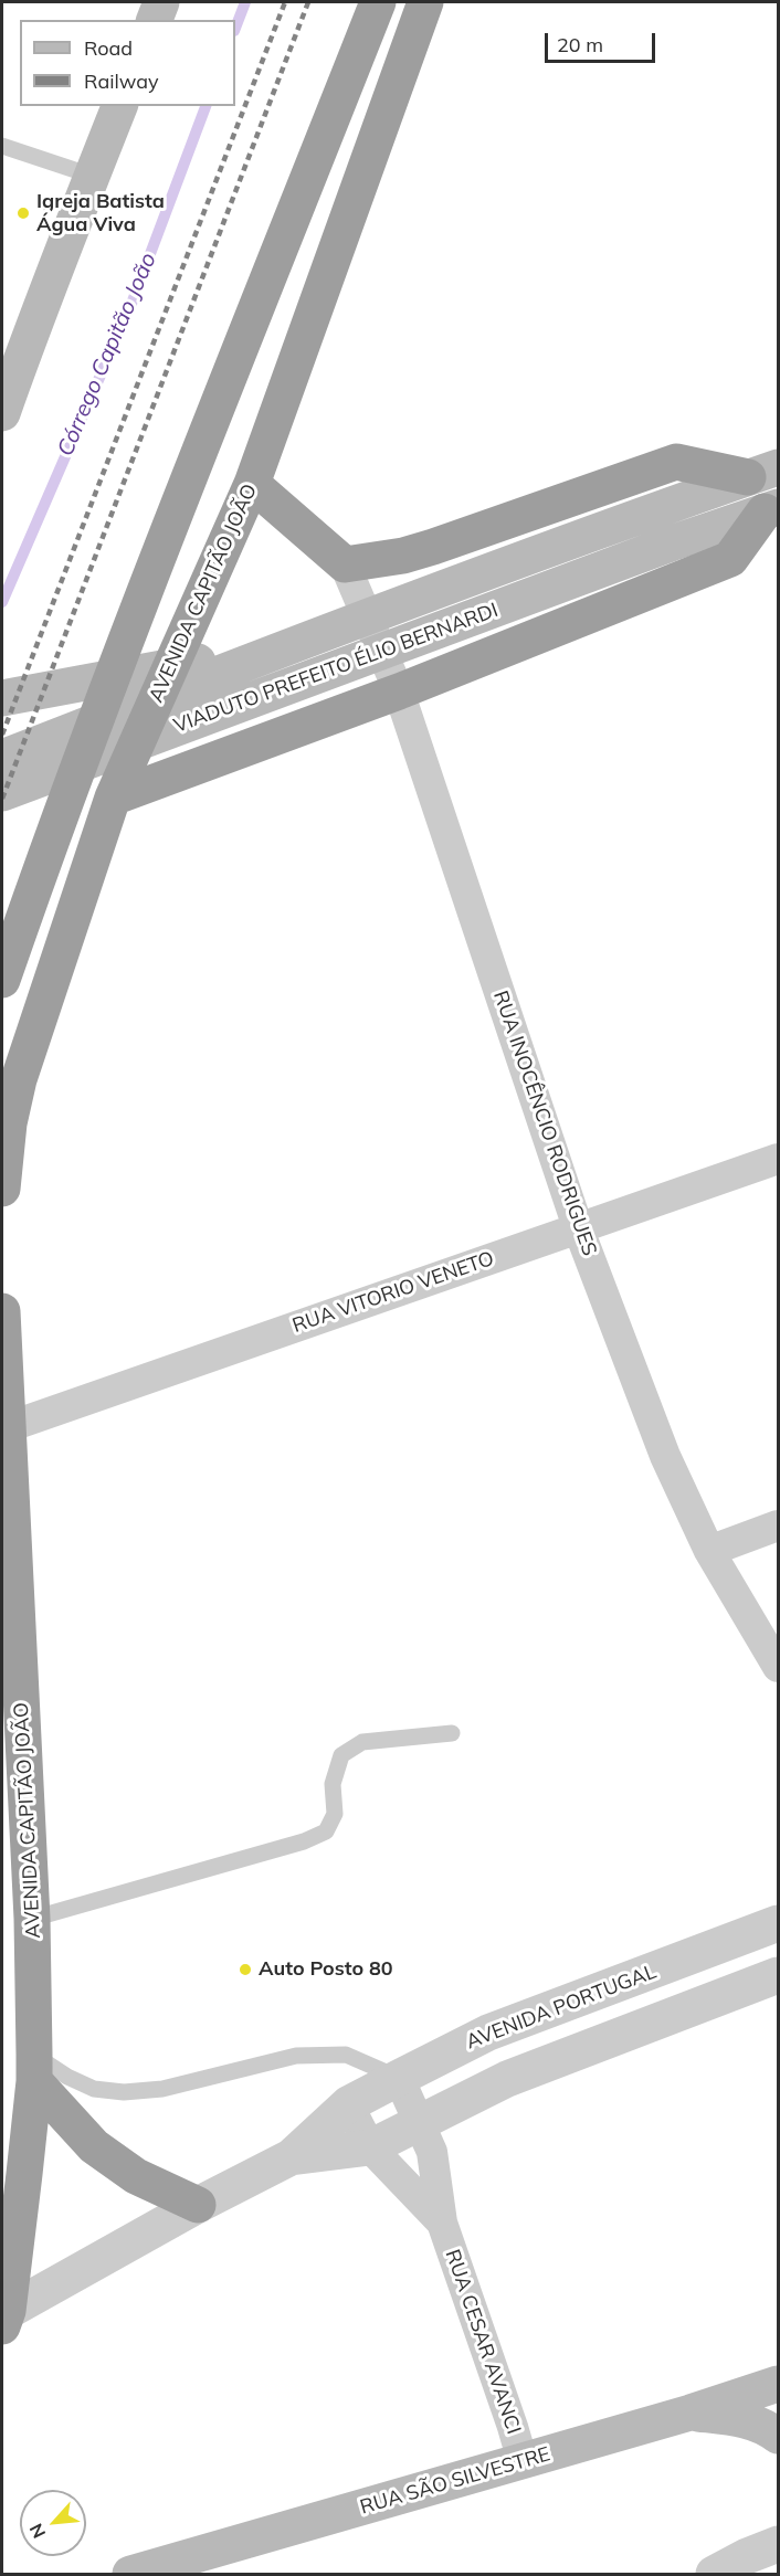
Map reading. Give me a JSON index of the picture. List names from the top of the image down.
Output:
{
  "streets": {
    "highway": ["AVENIDA CAPITÃO JOÃO"],
    "main road": ["VIADUTO PREFEITO ÉLIO BERNARDI", "RUA SÃO SILVESTRE"],
    "street": [
      "RUA INOCÊNCIO RODRIGUES",
      "RUA VITORIO VENETO",
      "AVENIDA PORTUGAL",
      "RUA CESAR AVANCI"
    ]
  },
  "crossings": [
    ["AVENIDA CAPITÃO JOÃO", "RUA VITORIO VENETO"],
    ["AVENIDA CAPITÃO JOÃO", "AVENIDA PORTUGAL"],
    ["RUA INOCÊNCIO RODRIGUES", "RUA VITORIO VENETO"],
    ["AVENIDA PORTUGAL", "RUA CESAR AVANCI"],
    ["RUA CESAR AVANCI", "RUA SÃO SILVESTRE"]
  ],
  "water": ["Córrego Capitão João"],
  "places": ["Igreja Batista Água Viva", "Auto Posto 80"],
  "legend": ["Road", "Railway"],
  "scale_bar": "20 m",
  "north": "bottom left"
}
